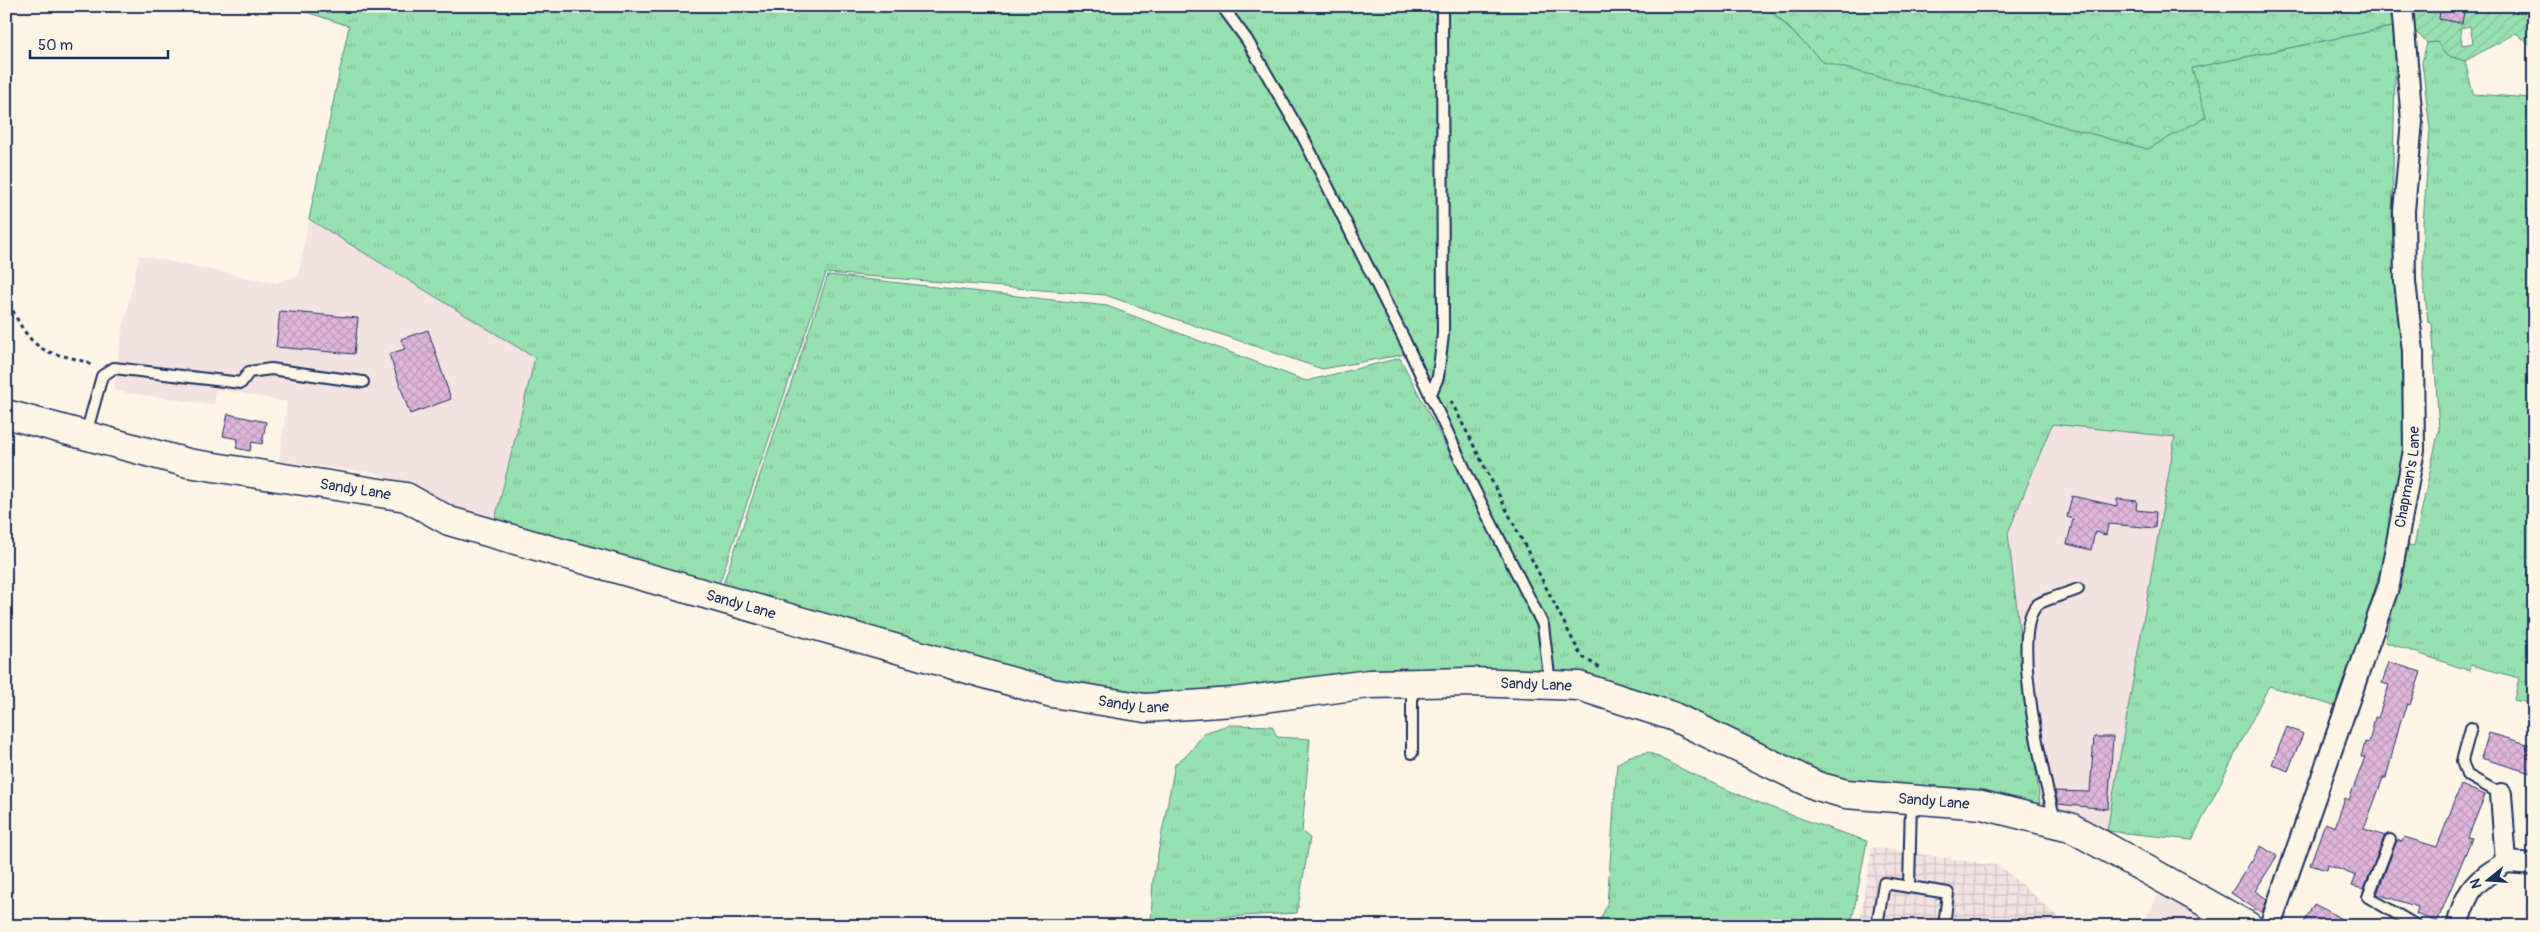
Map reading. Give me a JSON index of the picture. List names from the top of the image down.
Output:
{
  "streets": {
    "street": ["Chapman's Lane", "Sandy Lane"]
  },
  "scale_bar": "50 m",
  "north": "left"
}
